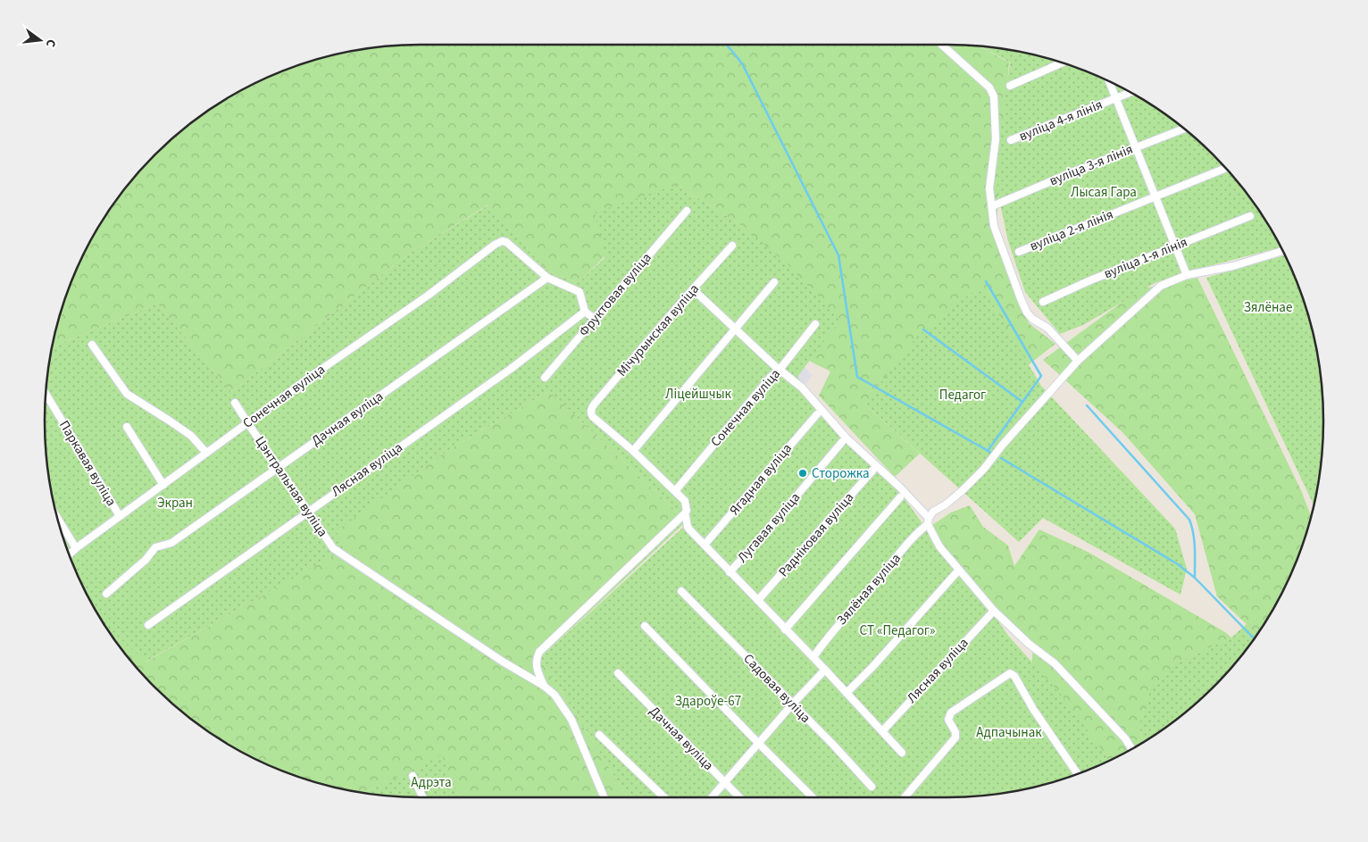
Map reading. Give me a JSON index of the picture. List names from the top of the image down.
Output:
{
  "streets": {
    "street": [
      "вуліца 4-я лінія",
      "вуліца 3-я лінія",
      "вуліца 2-я лінія",
      "вуліца 1-я лінія",
      "Фруктовая вуліца",
      "Мічурынская вуліца",
      "Сонечная вуліца",
      "Дачная вуліца",
      "Паркавая вуліца",
      "Лясная вуліца",
      "Ягадная вуліца",
      "Цэнтральная вуліца",
      "Лугавая вуліца",
      "Радніковая вуліца",
      "Зялёная вуліца",
      "Садовая вуліца"
    ]
  },
  "crossings": [
    ["Сонечная вуліца", "Дачная вуліца"],
    ["Сонечная вуліца", "Паркавая вуліца"],
    ["Сонечная вуліца", "Цэнтральная вуліца"],
    ["Дачная вуліца", "Цэнтральная вуліца"],
    ["Лясная вуліца", "Цэнтральная вуліца"]
  ],
  "parks": [
    "Лысая Гара",
    "Зялёнае",
    "Ліцейшчык",
    "Педагог",
    "Экран",
    "СТ «Педагог»",
    "Здароўе-67",
    "Адпачынак",
    "Адрэта"
  ],
  "places": ["Сторожка"],
  "north": "right"
}
